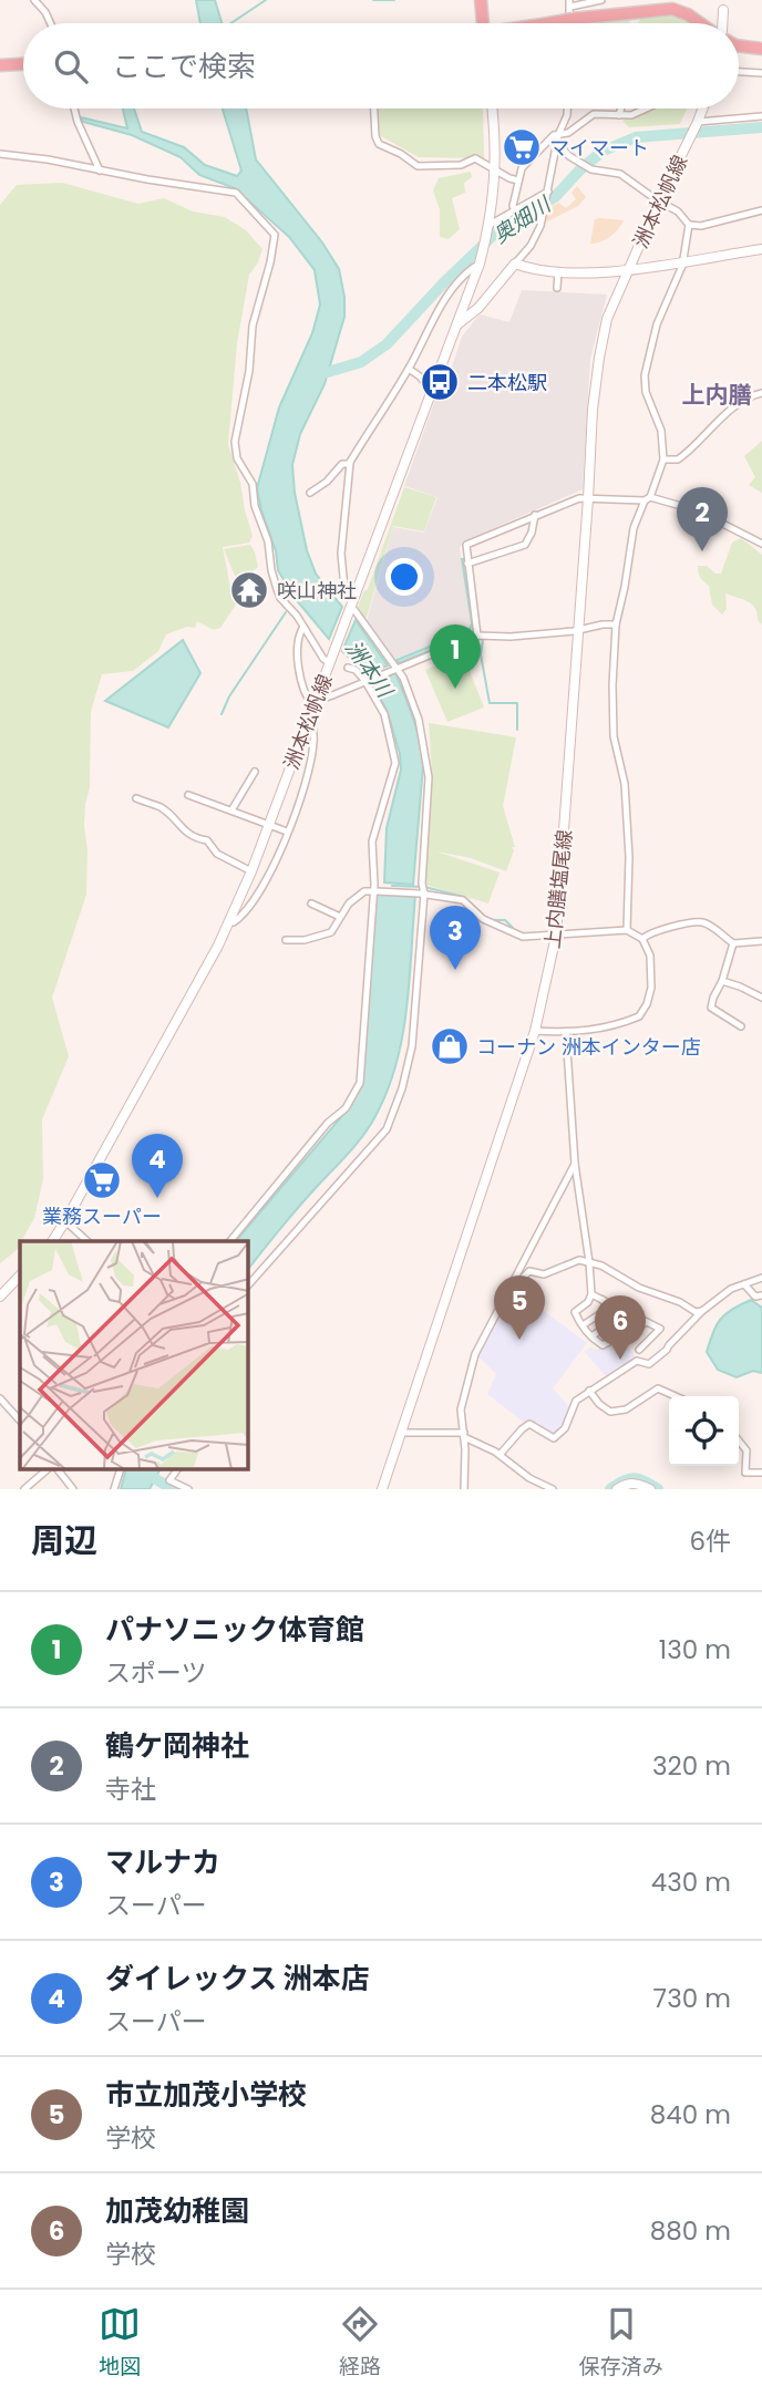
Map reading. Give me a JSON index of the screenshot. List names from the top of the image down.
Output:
{
  "streets": {
    "main road": ["洲本松帆線", "上内膳塩尾線"]
  },
  "crossings": [
    ["洲本松帆線", "上内膳塩尾線"]
  ],
  "districts": ["上内膳"],
  "water": ["奥畑川", "洲本川"],
  "places": {
    "supermarket": ["マイマート", "業務スーパー"],
    "bus stop": ["二本松駅"],
    "temple": ["咲山神社"],
    "shop": ["コーナン 洲本インター店"]
  },
  "page": {
    "search": "ここで検索",
    "pins": [
      "2",
      "1",
      "3",
      "4",
      "5",
      "6"
    ],
    "heading": ["周辺", "6件"],
    "list": [
      {
        "mark": "1",
        "name": "パナソニック体育館",
        "note": "スポーツ",
        "value": "130 m"
      },
      {
        "mark": "2",
        "name": "鶴ケ岡神社",
        "note": "寺社",
        "value": "320 m"
      },
      {
        "mark": "3",
        "name": "マルナカ",
        "note": "スーパー",
        "value": "430 m"
      },
      {
        "mark": "4",
        "name": "ダイレックス 洲本店",
        "note": "スーパー",
        "value": "730 m"
      },
      {
        "mark": "5",
        "name": "市立加茂小学校",
        "note": "学校",
        "value": "840 m"
      },
      {
        "mark": "6",
        "name": "加茂幼稚園",
        "note": "学校",
        "value": "880 m"
      }
    ],
    "nav": ["地図", "経路", "保存済み"]
  }
}
